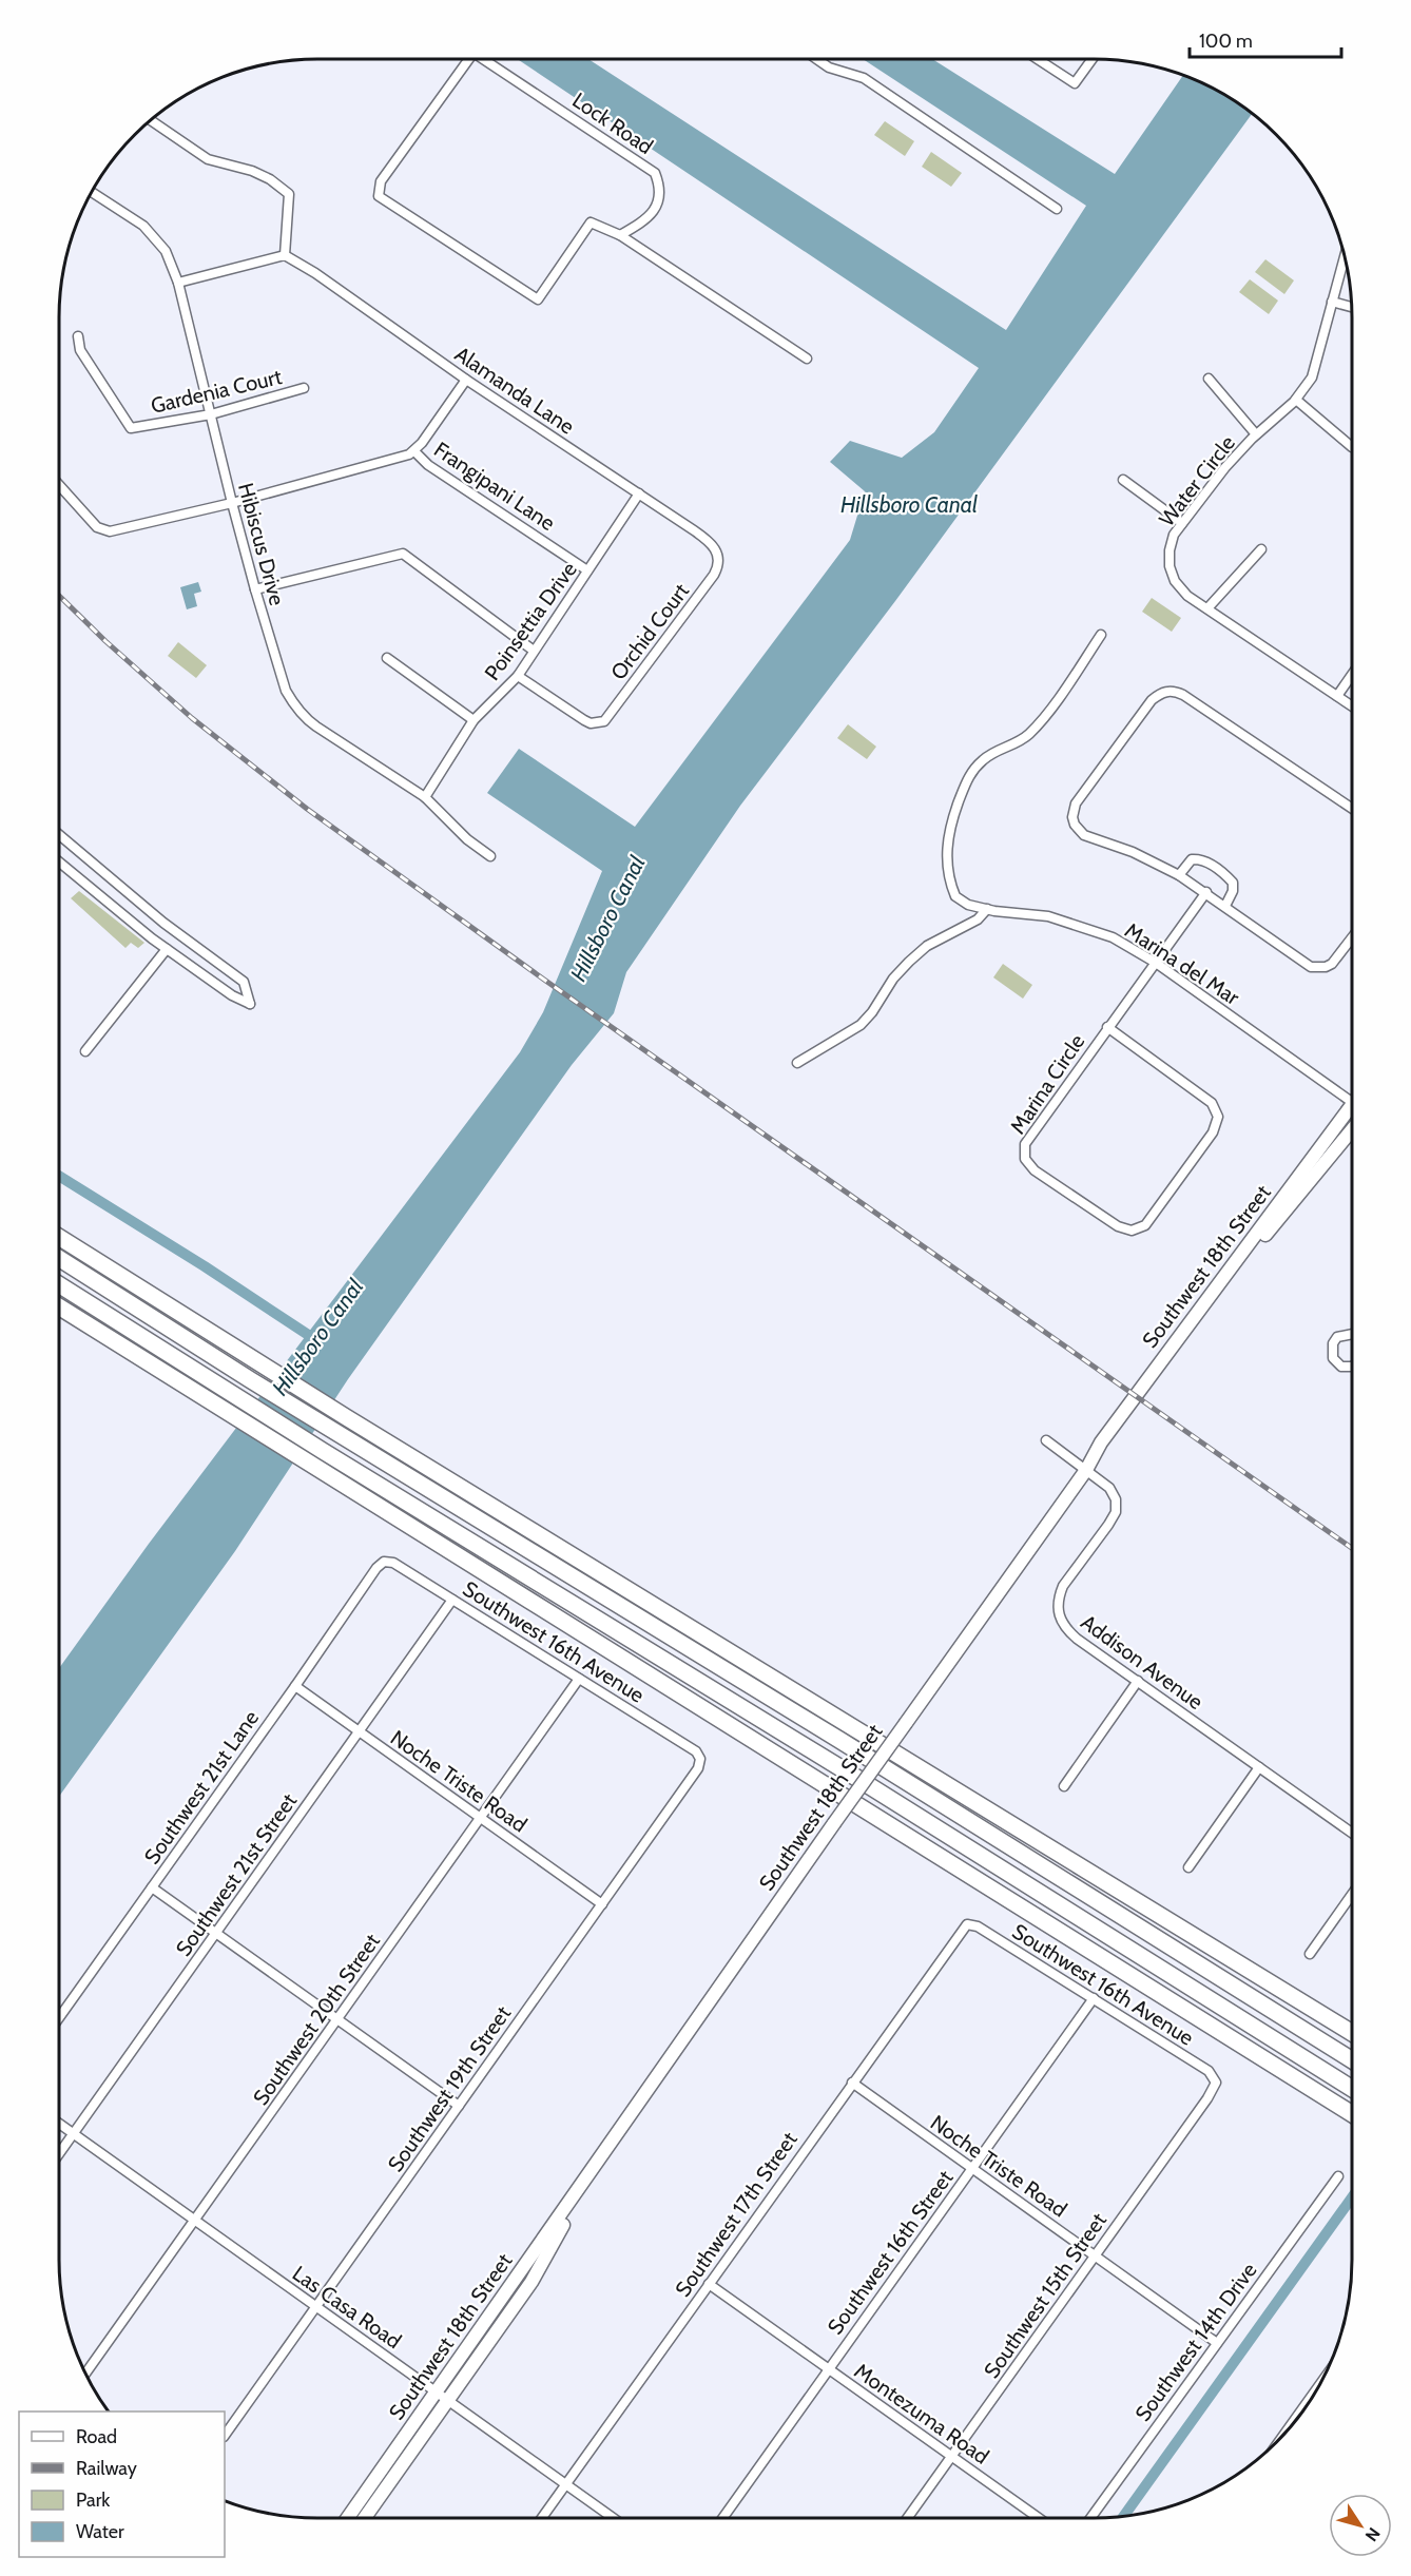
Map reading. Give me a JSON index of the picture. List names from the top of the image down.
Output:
{
  "streets": {
    "main road": ["Southwest 18th Street"],
    "street": [
      "Lock Road",
      "Alamanda Lane",
      "Gardenia Court",
      "Water Circle",
      "Frangipani Lane",
      "Hibiscus Drive",
      "Poinsettia Drive",
      "Orchid Court",
      "Marina del Mar",
      "Marina Circle",
      "Southwest 16th Avenue",
      "Addison Avenue",
      "Noche Triste Road",
      "Southwest 21st Lane",
      "Southwest 21st Street",
      "Southwest 20th Street",
      "Southwest 19th Street",
      "Southwest 17th Street",
      "Southwest 16th Street",
      "Southwest 15th Street",
      "Las Casa Road",
      "Southwest 14th Drive",
      "Montezuma Road"
    ]
  },
  "crossings": [
    ["Alamanda Lane", "Poinsettia Drive"],
    ["Alamanda Lane", "Orchid Court"],
    ["Gardenia Court", "Hibiscus Drive"],
    ["Frangipani Lane", "Poinsettia Drive"],
    ["Hibiscus Drive", "Poinsettia Drive"],
    ["Poinsettia Drive", "Orchid Court"],
    ["Southwest 18th Street", "Addison Avenue"],
    ["Southwest 18th Street", "Las Casa Road"],
    ["Southwest 16th Avenue", "Southwest 21st Lane"],
    ["Southwest 16th Avenue", "Southwest 21st Street"],
    ["Southwest 16th Avenue", "Southwest 20th Street"],
    ["Southwest 16th Avenue", "Southwest 19th Street"],
    ["Southwest 16th Avenue", "Southwest 17th Street"],
    ["Southwest 16th Avenue", "Southwest 16th Street"],
    ["Southwest 16th Avenue", "Southwest 15th Street"],
    ["Noche Triste Road", "Southwest 21st Lane"],
    ["Noche Triste Road", "Southwest 21st Street"],
    ["Noche Triste Road", "Southwest 20th Street"],
    ["Noche Triste Road", "Southwest 19th Street"],
    ["Noche Triste Road", "Southwest 17th Street"],
    ["Noche Triste Road", "Southwest 16th Street"],
    ["Noche Triste Road", "Southwest 15th Street"],
    ["Noche Triste Road", "Southwest 14th Drive"],
    ["Southwest 21st Street", "Las Casa Road"],
    ["Southwest 20th Street", "Las Casa Road"],
    ["Southwest 19th Street", "Las Casa Road"],
    ["Southwest 17th Street", "Las Casa Road"],
    ["Southwest 17th Street", "Montezuma Road"],
    ["Southwest 16th Street", "Montezuma Road"],
    ["Southwest 15th Street", "Montezuma Road"]
  ],
  "water": ["Hillsboro Canal"],
  "legend": [
    "Road",
    "Railway",
    "Park",
    "Water"
  ],
  "scale_bar": "100 m",
  "north": "bottom right"
}
